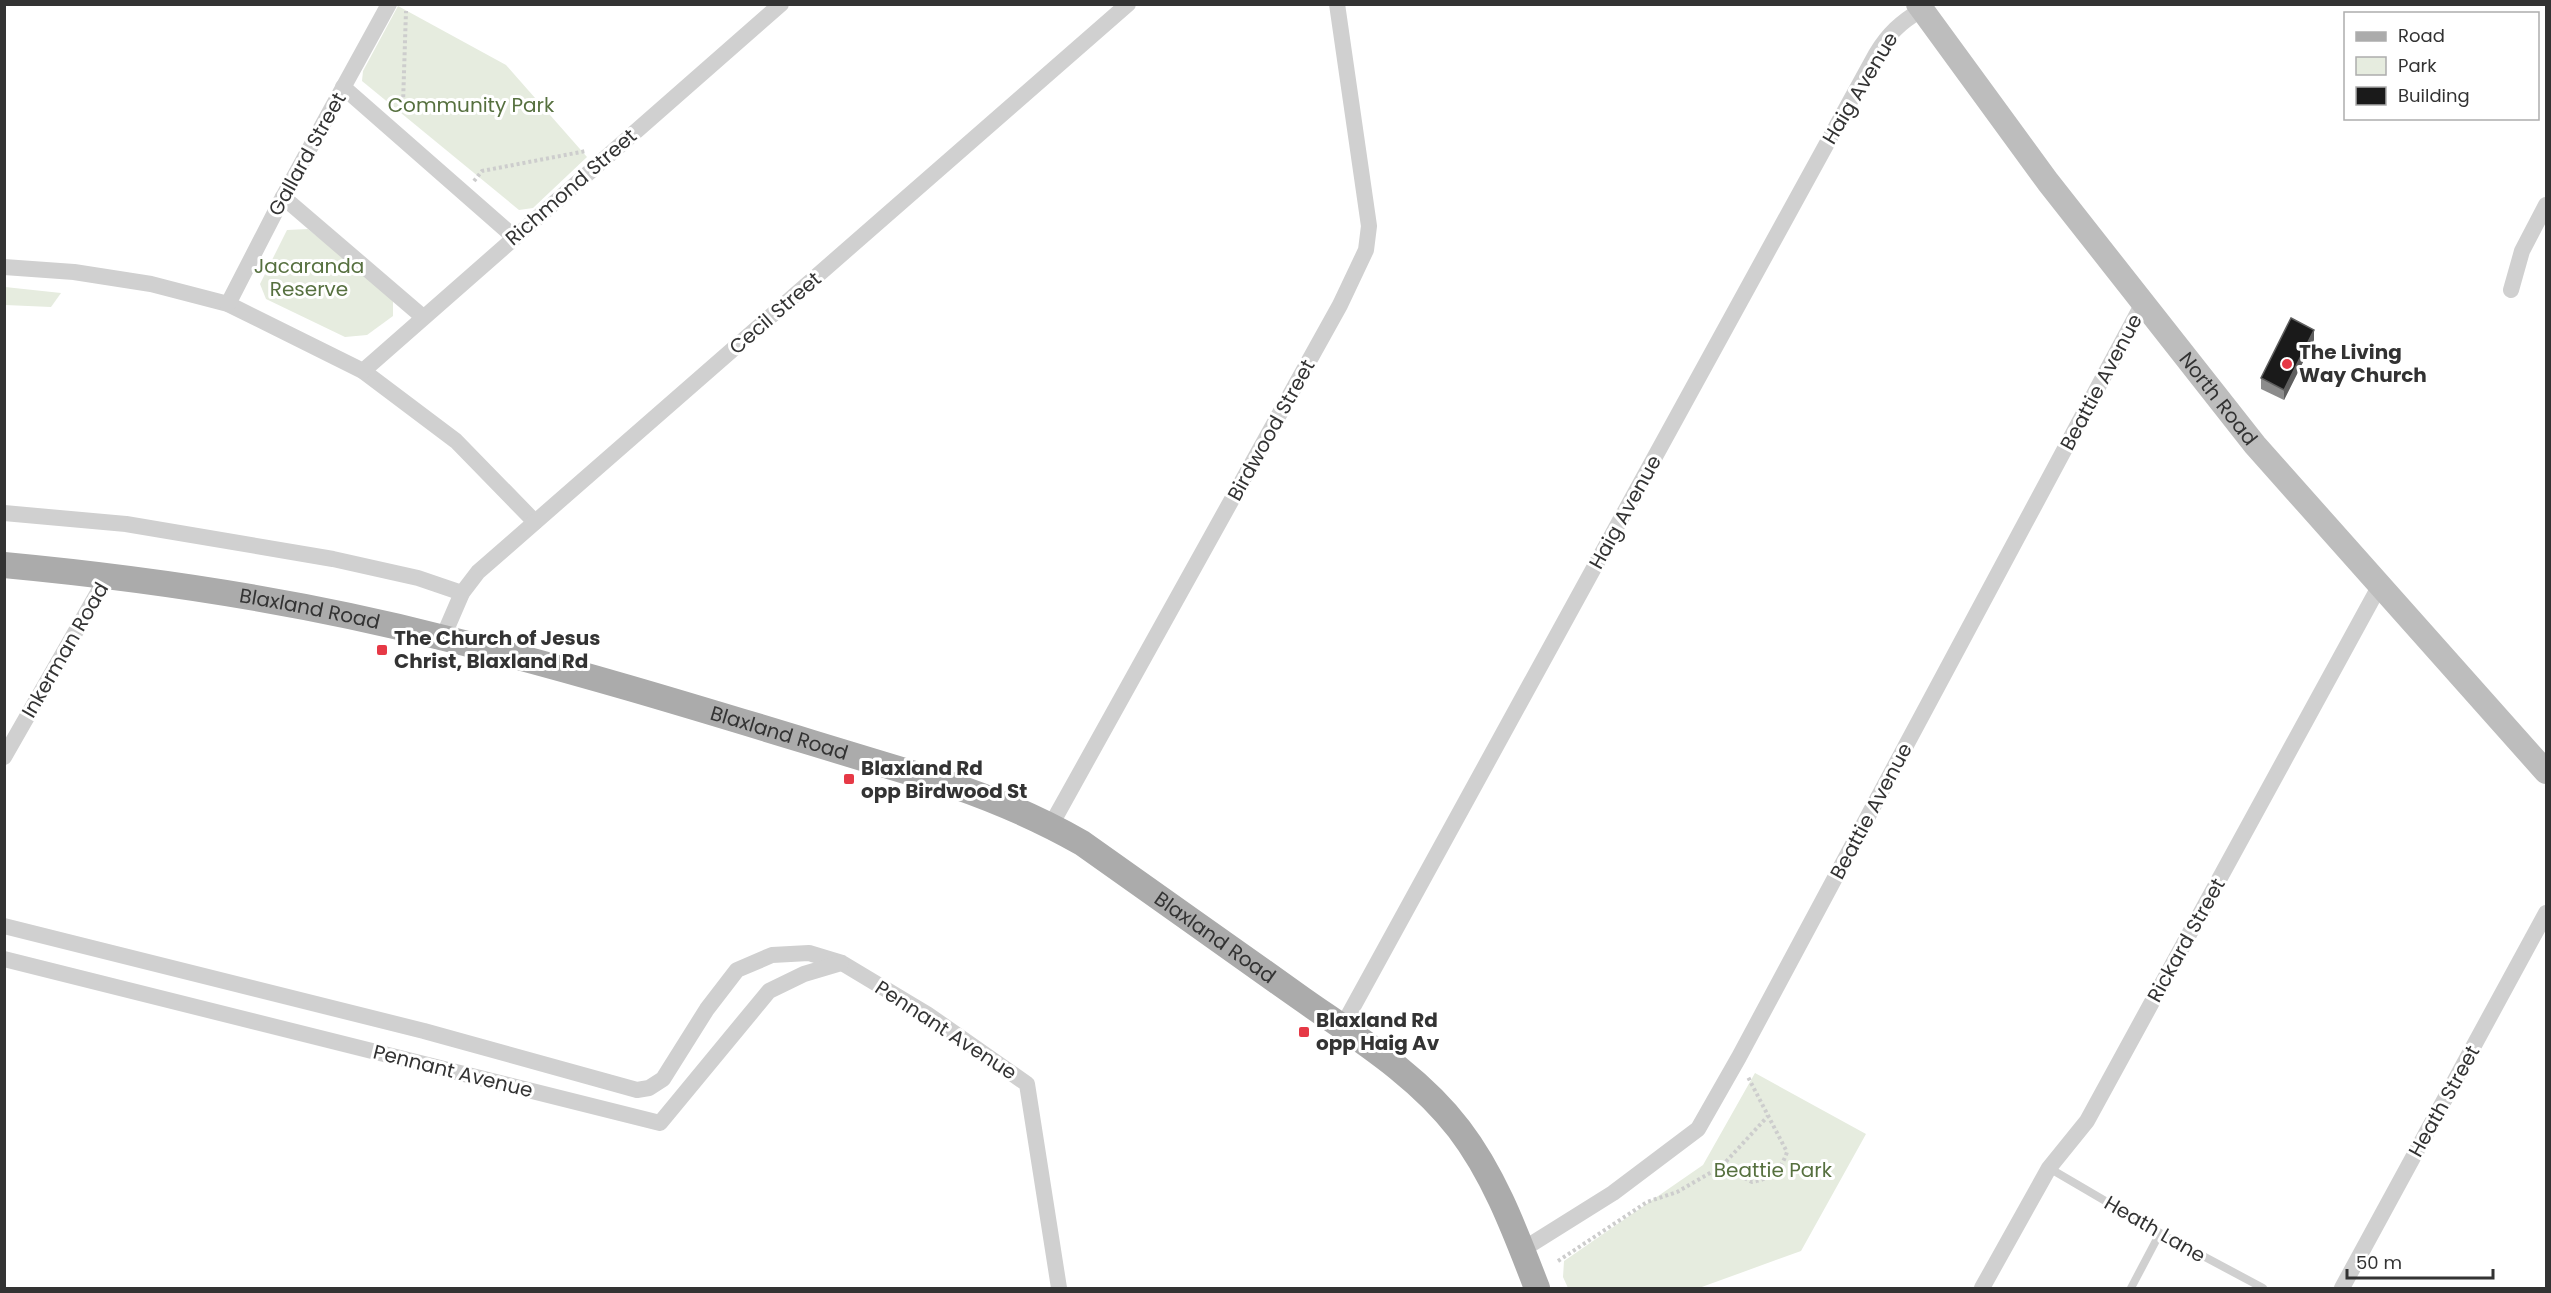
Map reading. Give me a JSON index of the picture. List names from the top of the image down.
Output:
{
  "streets": {
    "main road": ["Blaxland Road"],
    "street": [
      "Haig Avenue",
      "Gallard Street",
      "Richmond Street",
      "Cecil Street",
      "Beattie Avenue",
      "North Road",
      "Birdwood Street",
      "Inkerman Road",
      "Rickard Street",
      "Pennant Avenue",
      "Heath Street"
    ],
    "lane": ["Heath Lane"]
  },
  "crossings": [
    ["Haig Avenue", "North Road"],
    ["Haig Avenue", "Blaxland Road"],
    ["Cecil Street", "Blaxland Road"],
    ["Beattie Avenue", "North Road"],
    ["Beattie Avenue", "Blaxland Road"],
    ["North Road", "Rickard Street"],
    ["Birdwood Street", "Blaxland Road"],
    ["Blaxland Road", "Inkerman Road"],
    ["Rickard Street", "Heath Lane"]
  ],
  "parks": ["Community Park", "Jacaranda Reserve", "Beattie Park"],
  "places": {
    "other": ["The Living Way Church"],
    "transit": ["The Church of Jesus Christ, Blaxland Rd", "Blaxland Rd opp Birdwood St", "Blaxland Rd opp Haig Av"]
  },
  "legend": ["Road", "Park", "Building"],
  "scale_bar": "50 m"
}
